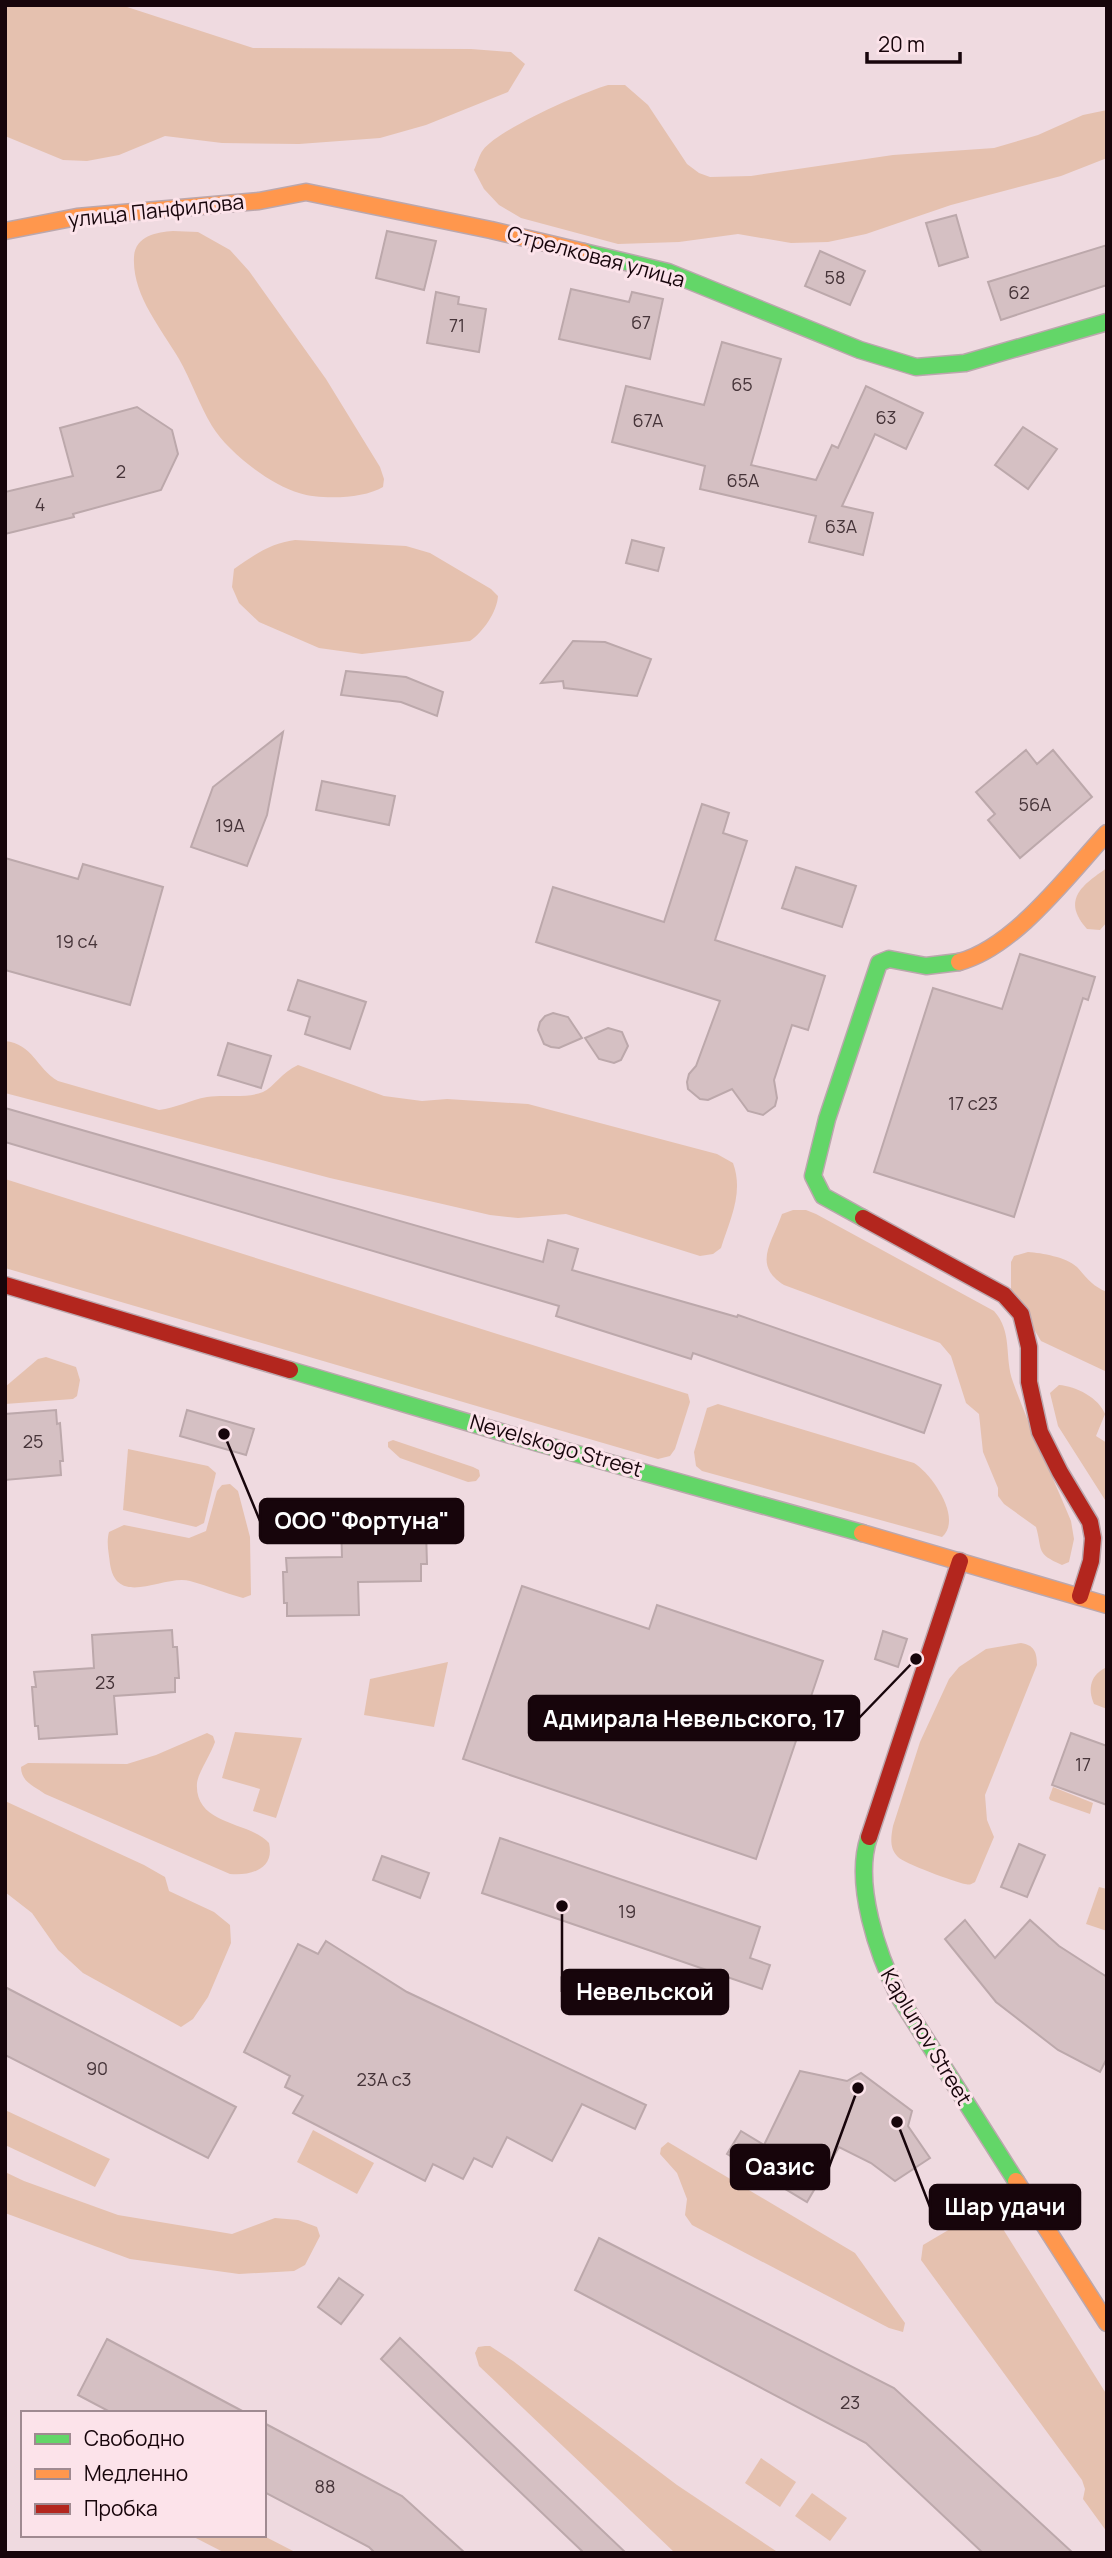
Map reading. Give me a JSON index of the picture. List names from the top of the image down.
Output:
{
  "streets": {
    "street": [
      "улица Панфилова",
      "Стрелковая улица",
      "Nevelskogo Street",
      "Kaplunov Street"
    ]
  },
  "crossings": [
    ["улица Панфилова", "Стрелковая улица"],
    ["Nevelskogo Street", "Kaplunov Street"]
  ],
  "places": [
    "ООО \"Фортуна\"",
    "Адмирала Невельского, 17",
    "Невельской",
    "Оазис",
    "Шар удачи"
  ],
  "house_numbers": [
    "58",
    "62",
    "67",
    "71",
    "65",
    "63",
    "67А",
    "2",
    "65А",
    "4",
    "63А",
    "56А",
    "19А",
    "19 с4",
    "17 с23",
    "25",
    "23",
    "17",
    "19",
    "90",
    "23А с3",
    "23",
    "88"
  ],
  "legend": ["Свободно", "Медленно", "Пробка"],
  "scale_bar": "20 m"
}
